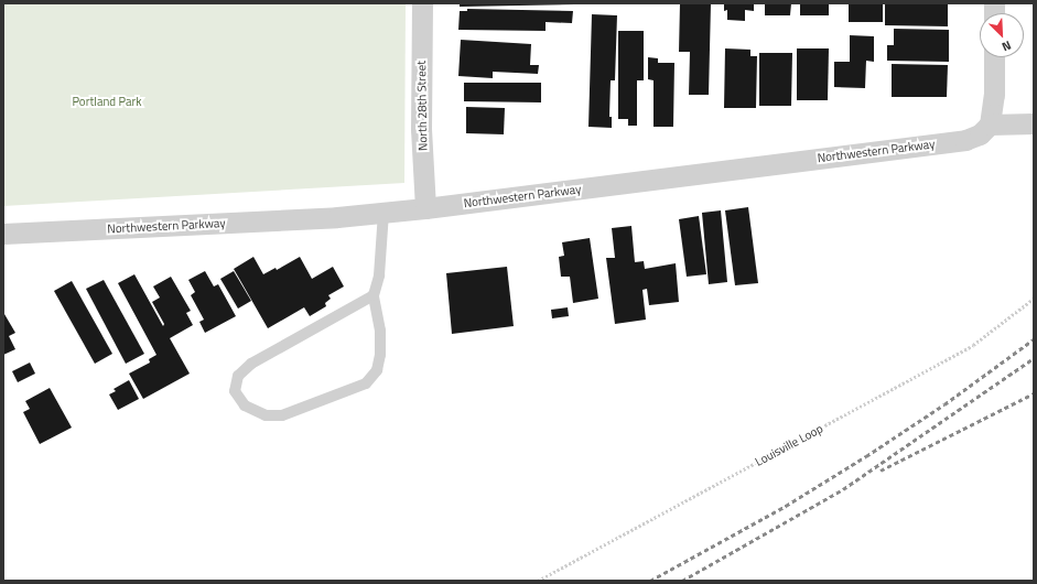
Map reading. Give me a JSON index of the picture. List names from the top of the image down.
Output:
{
  "streets": {
    "street": ["North 28th Street", "Northwestern Parkway"],
    "path": ["Louisville Loop"]
  },
  "crossings": [
    ["North 28th Street", "Northwestern Parkway"]
  ],
  "parks": ["Portland Park"],
  "north": "bottom right"
}
